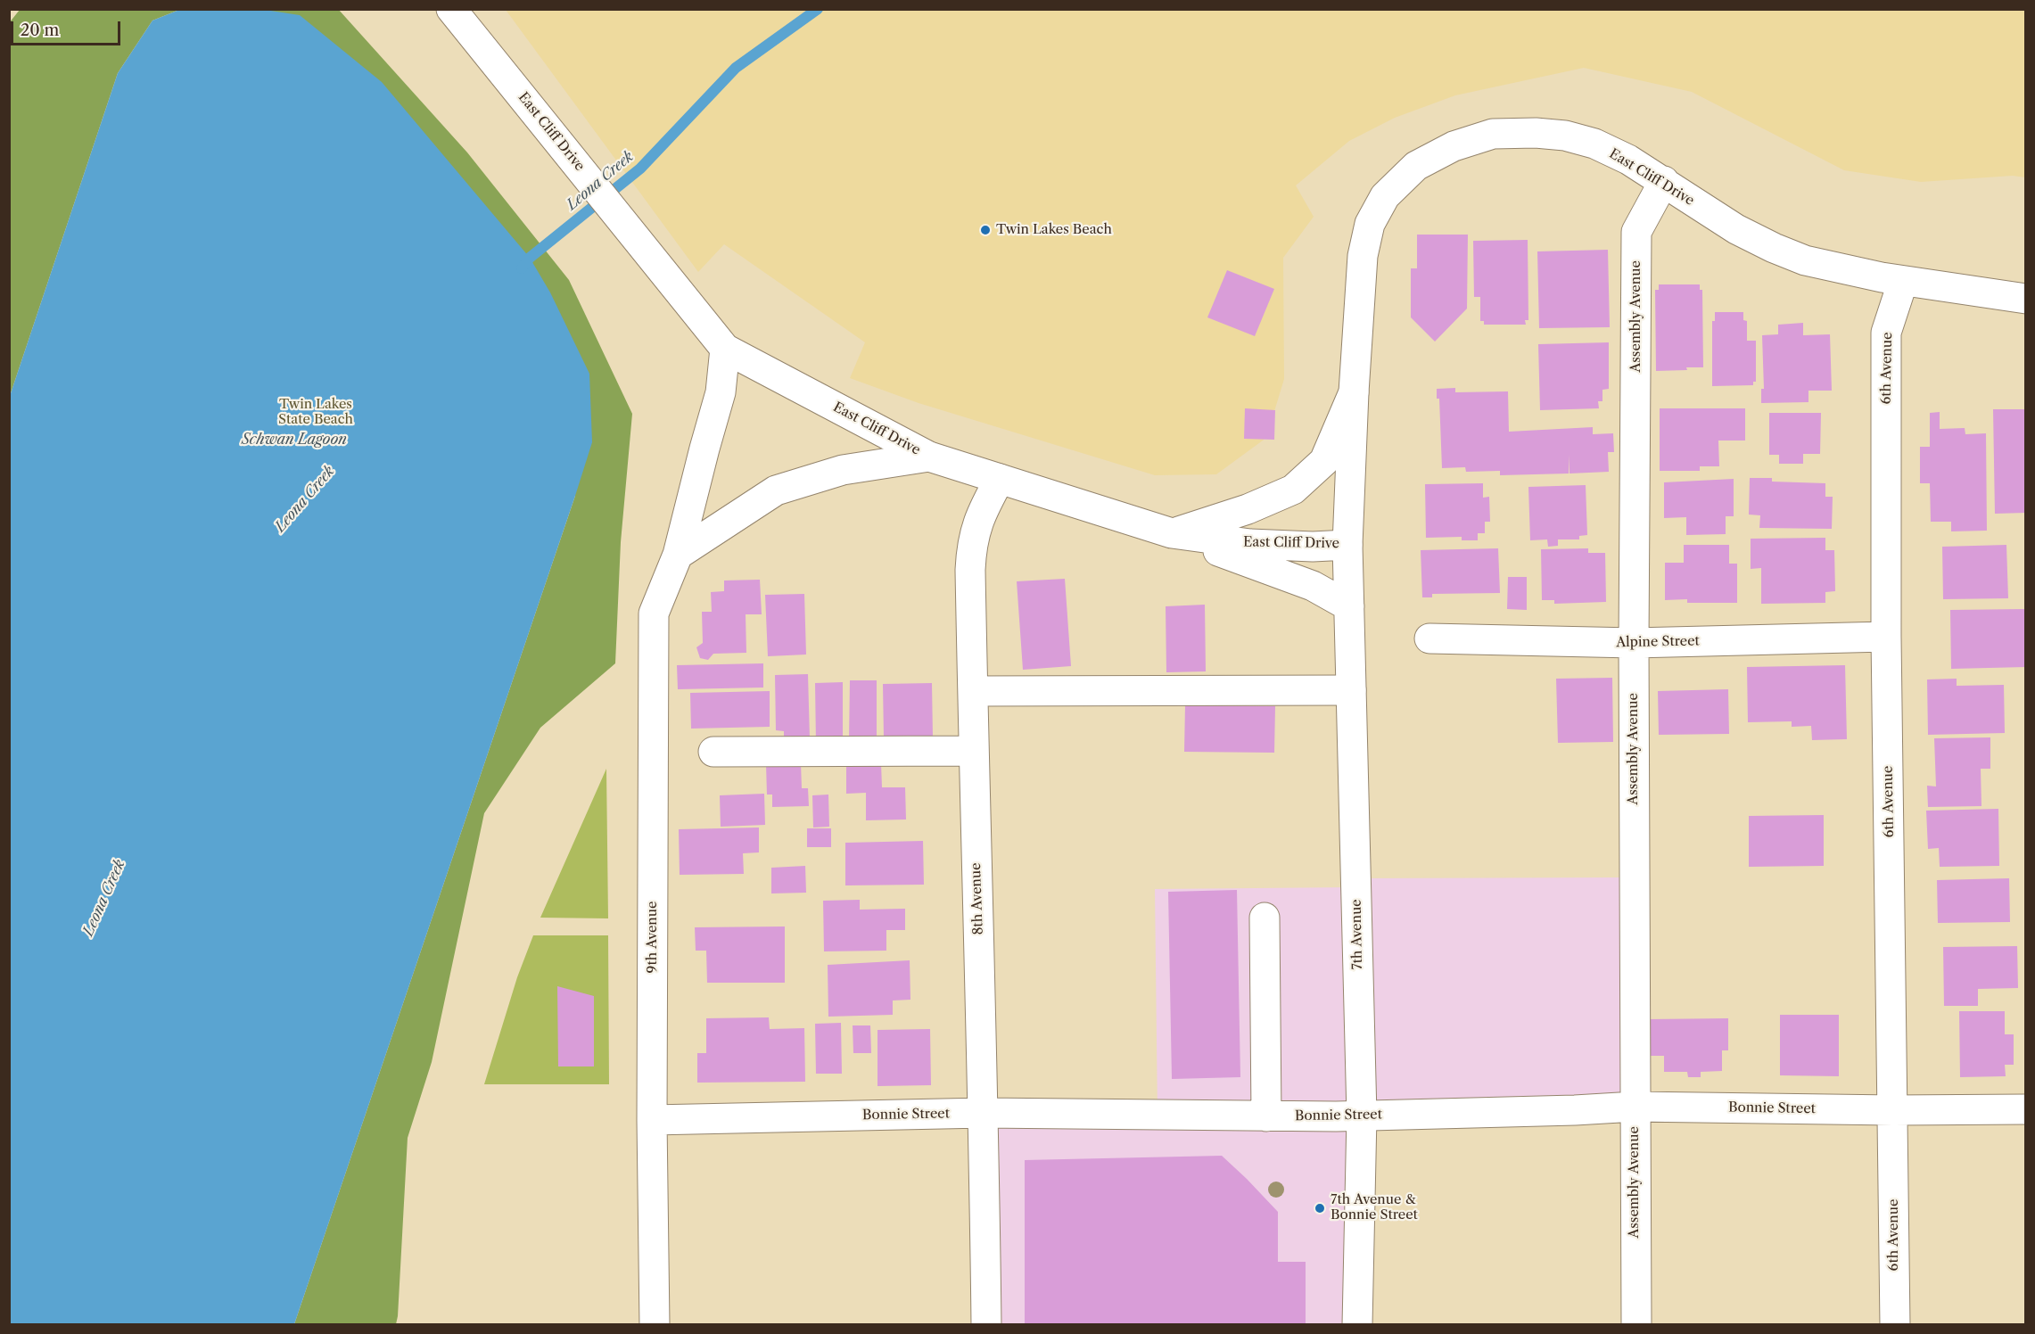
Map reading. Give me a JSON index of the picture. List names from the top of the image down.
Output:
{
  "streets": {
    "street": [
      "East Cliff Drive",
      "Assembly Avenue",
      "6th Avenue",
      "Alpine Street",
      "8th Avenue",
      "7th Avenue",
      "9th Avenue",
      "Bonnie Street"
    ]
  },
  "crossings": [
    ["East Cliff Drive", "Assembly Avenue"],
    ["East Cliff Drive", "6th Avenue"],
    ["East Cliff Drive", "8th Avenue"],
    ["East Cliff Drive", "7th Avenue"],
    ["East Cliff Drive", "9th Avenue"],
    ["Assembly Avenue", "Alpine Street"],
    ["Assembly Avenue", "Bonnie Street"],
    ["6th Avenue", "Alpine Street"],
    ["6th Avenue", "Bonnie Street"],
    ["8th Avenue", "Bonnie Street"],
    ["7th Avenue", "Bonnie Street"],
    ["9th Avenue", "Bonnie Street"]
  ],
  "water": ["Leona Creek", "Schwan Lagoon"],
  "parks": ["Twin Lakes State Beach"],
  "places": ["Twin Lakes Beach", "7th Avenue & Bonnie Street"],
  "scale_bar": "20 m"
}
